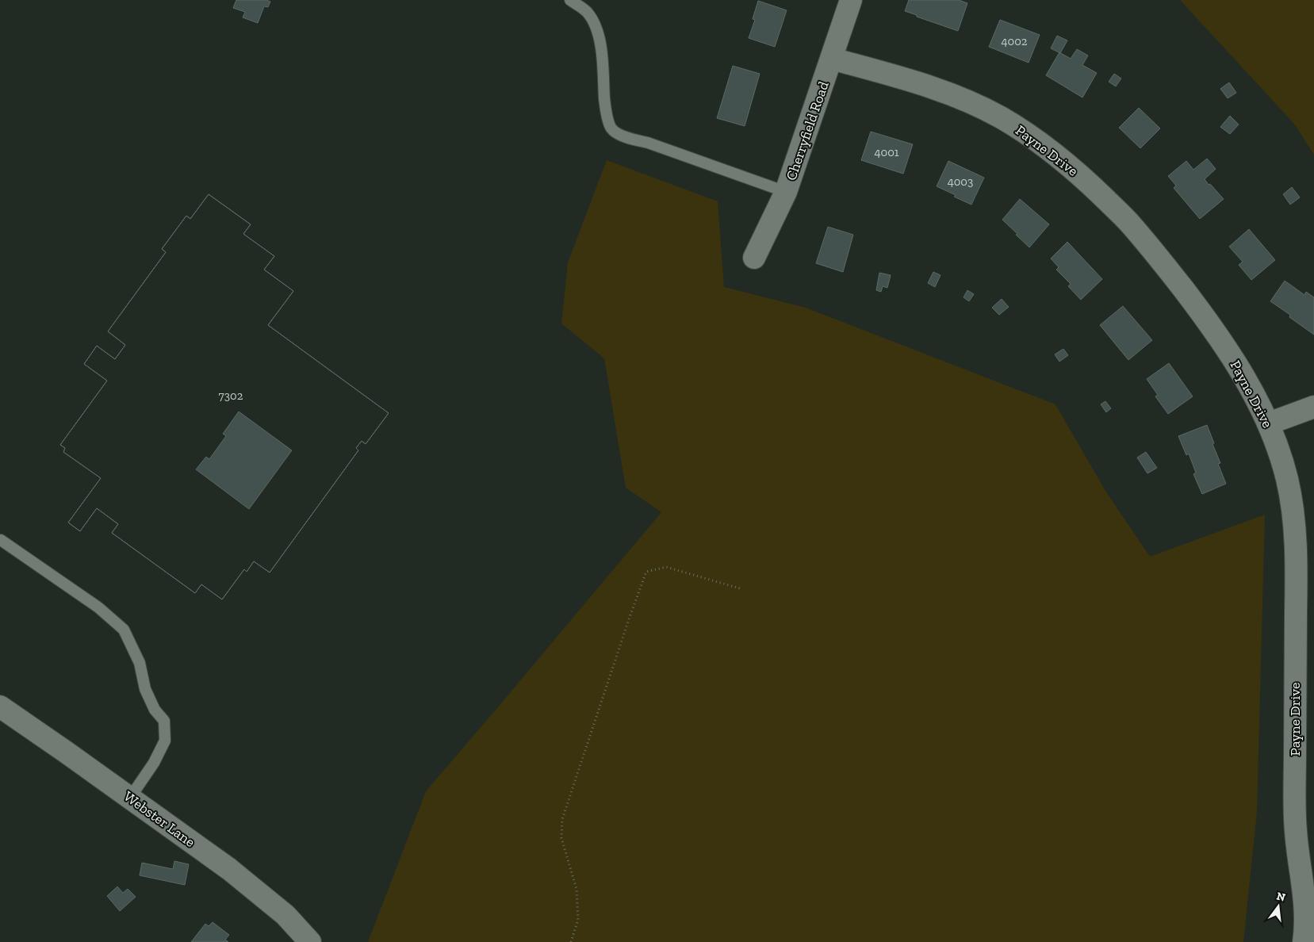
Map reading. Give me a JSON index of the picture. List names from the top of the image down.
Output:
{
  "streets": {
    "street": ["Cherryfield Road", "Payne Drive", "Webster Lane"]
  },
  "crossings": [
    ["Cherryfield Road", "Payne Drive"]
  ],
  "house_numbers": [
    "4002",
    "4001",
    "4003",
    "7302"
  ],
  "north": "top"
}
